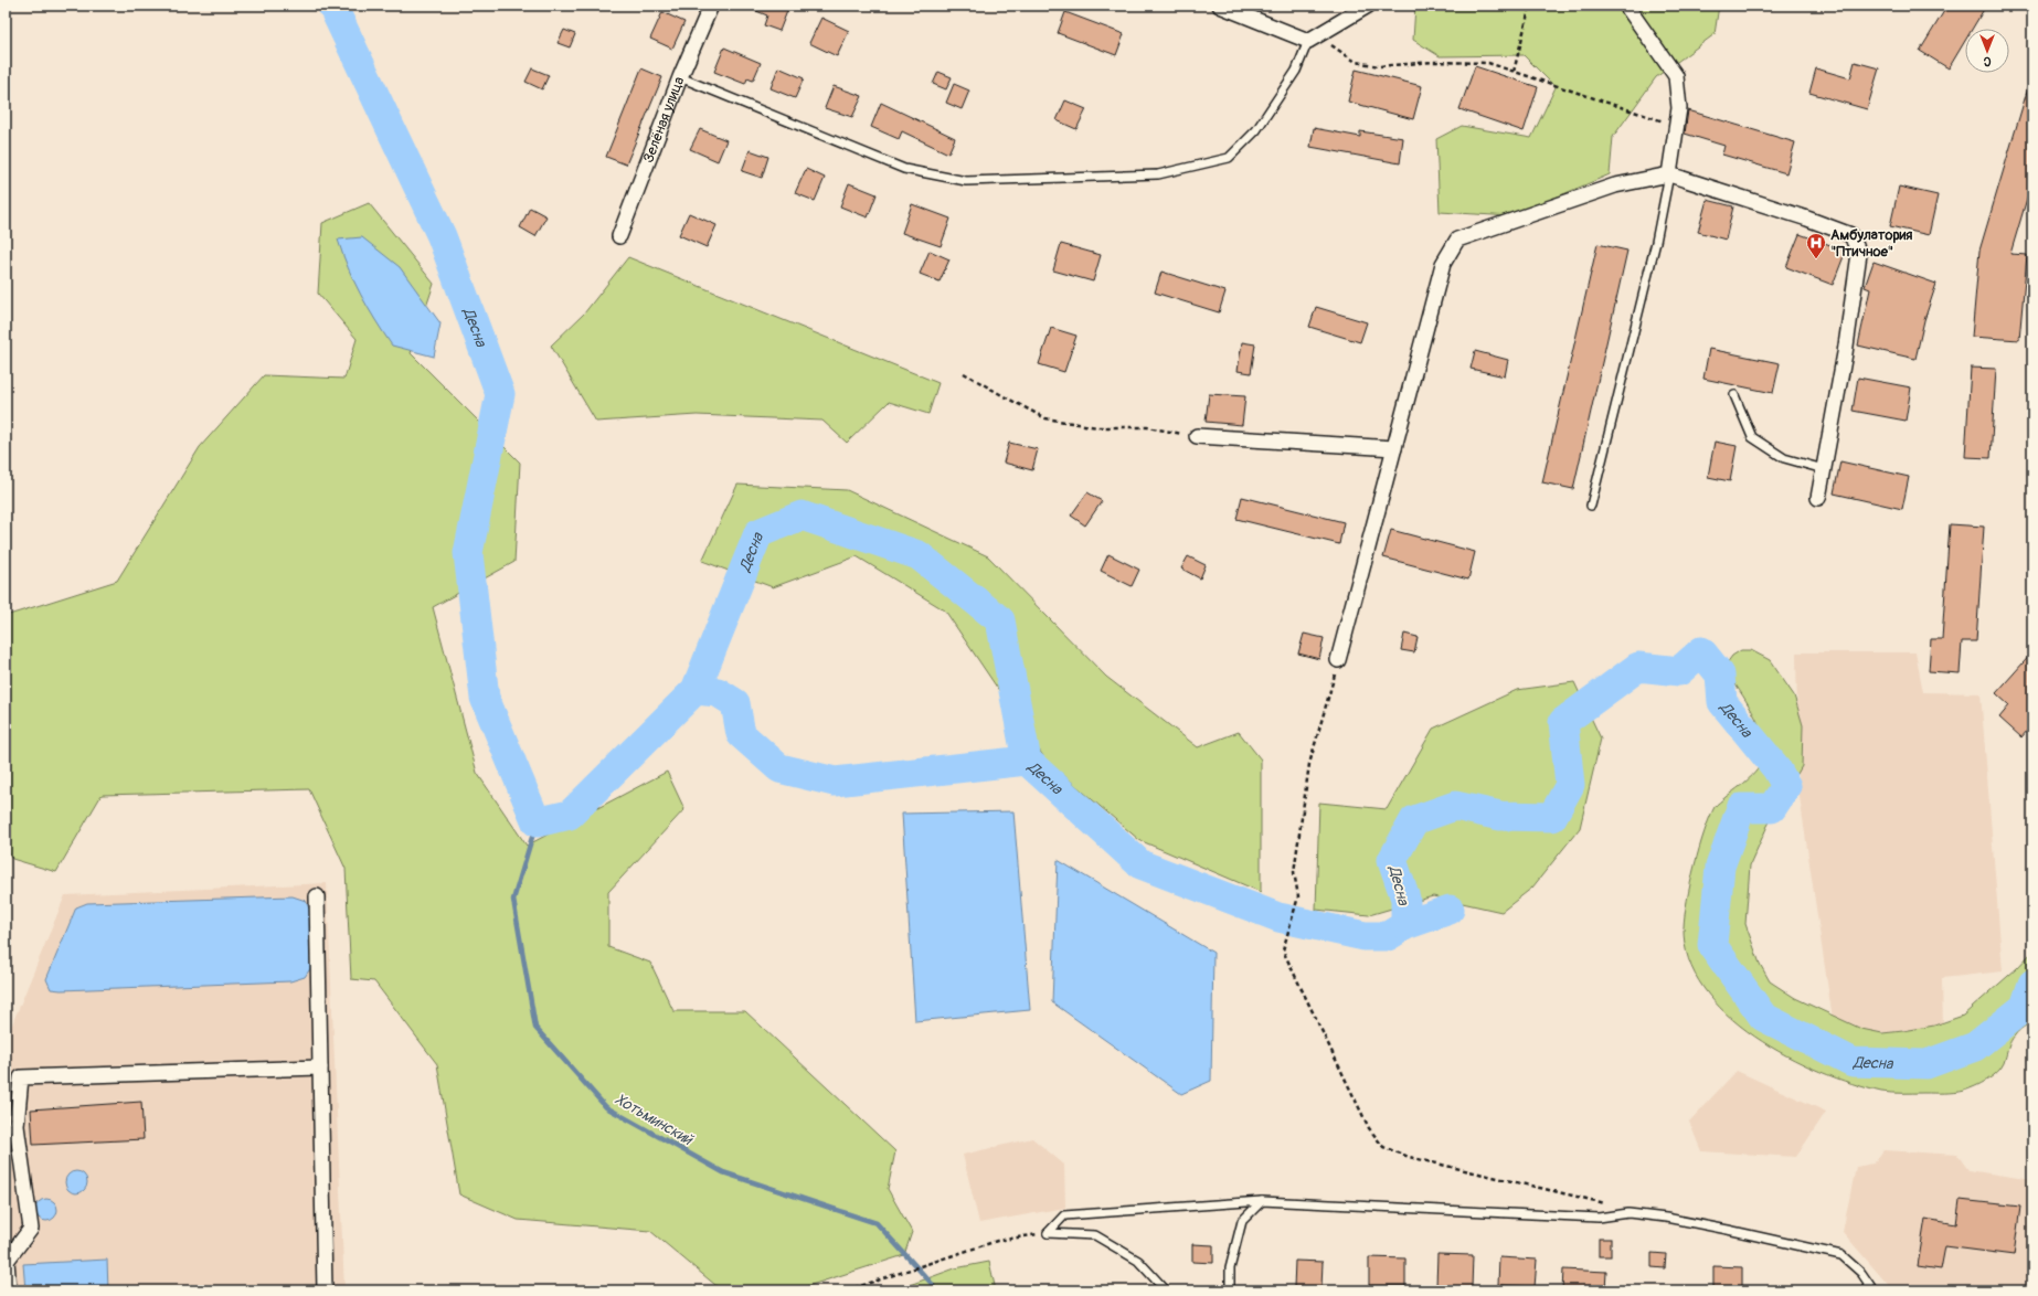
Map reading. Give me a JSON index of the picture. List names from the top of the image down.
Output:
{
  "streets": {
    "street": ["Зелёная улица"]
  },
  "water": ["Десна", "Хотьминский"],
  "places": {
    "hospital": ["Амбулатория \"Птичное\""]
  },
  "north": "bottom"
}
